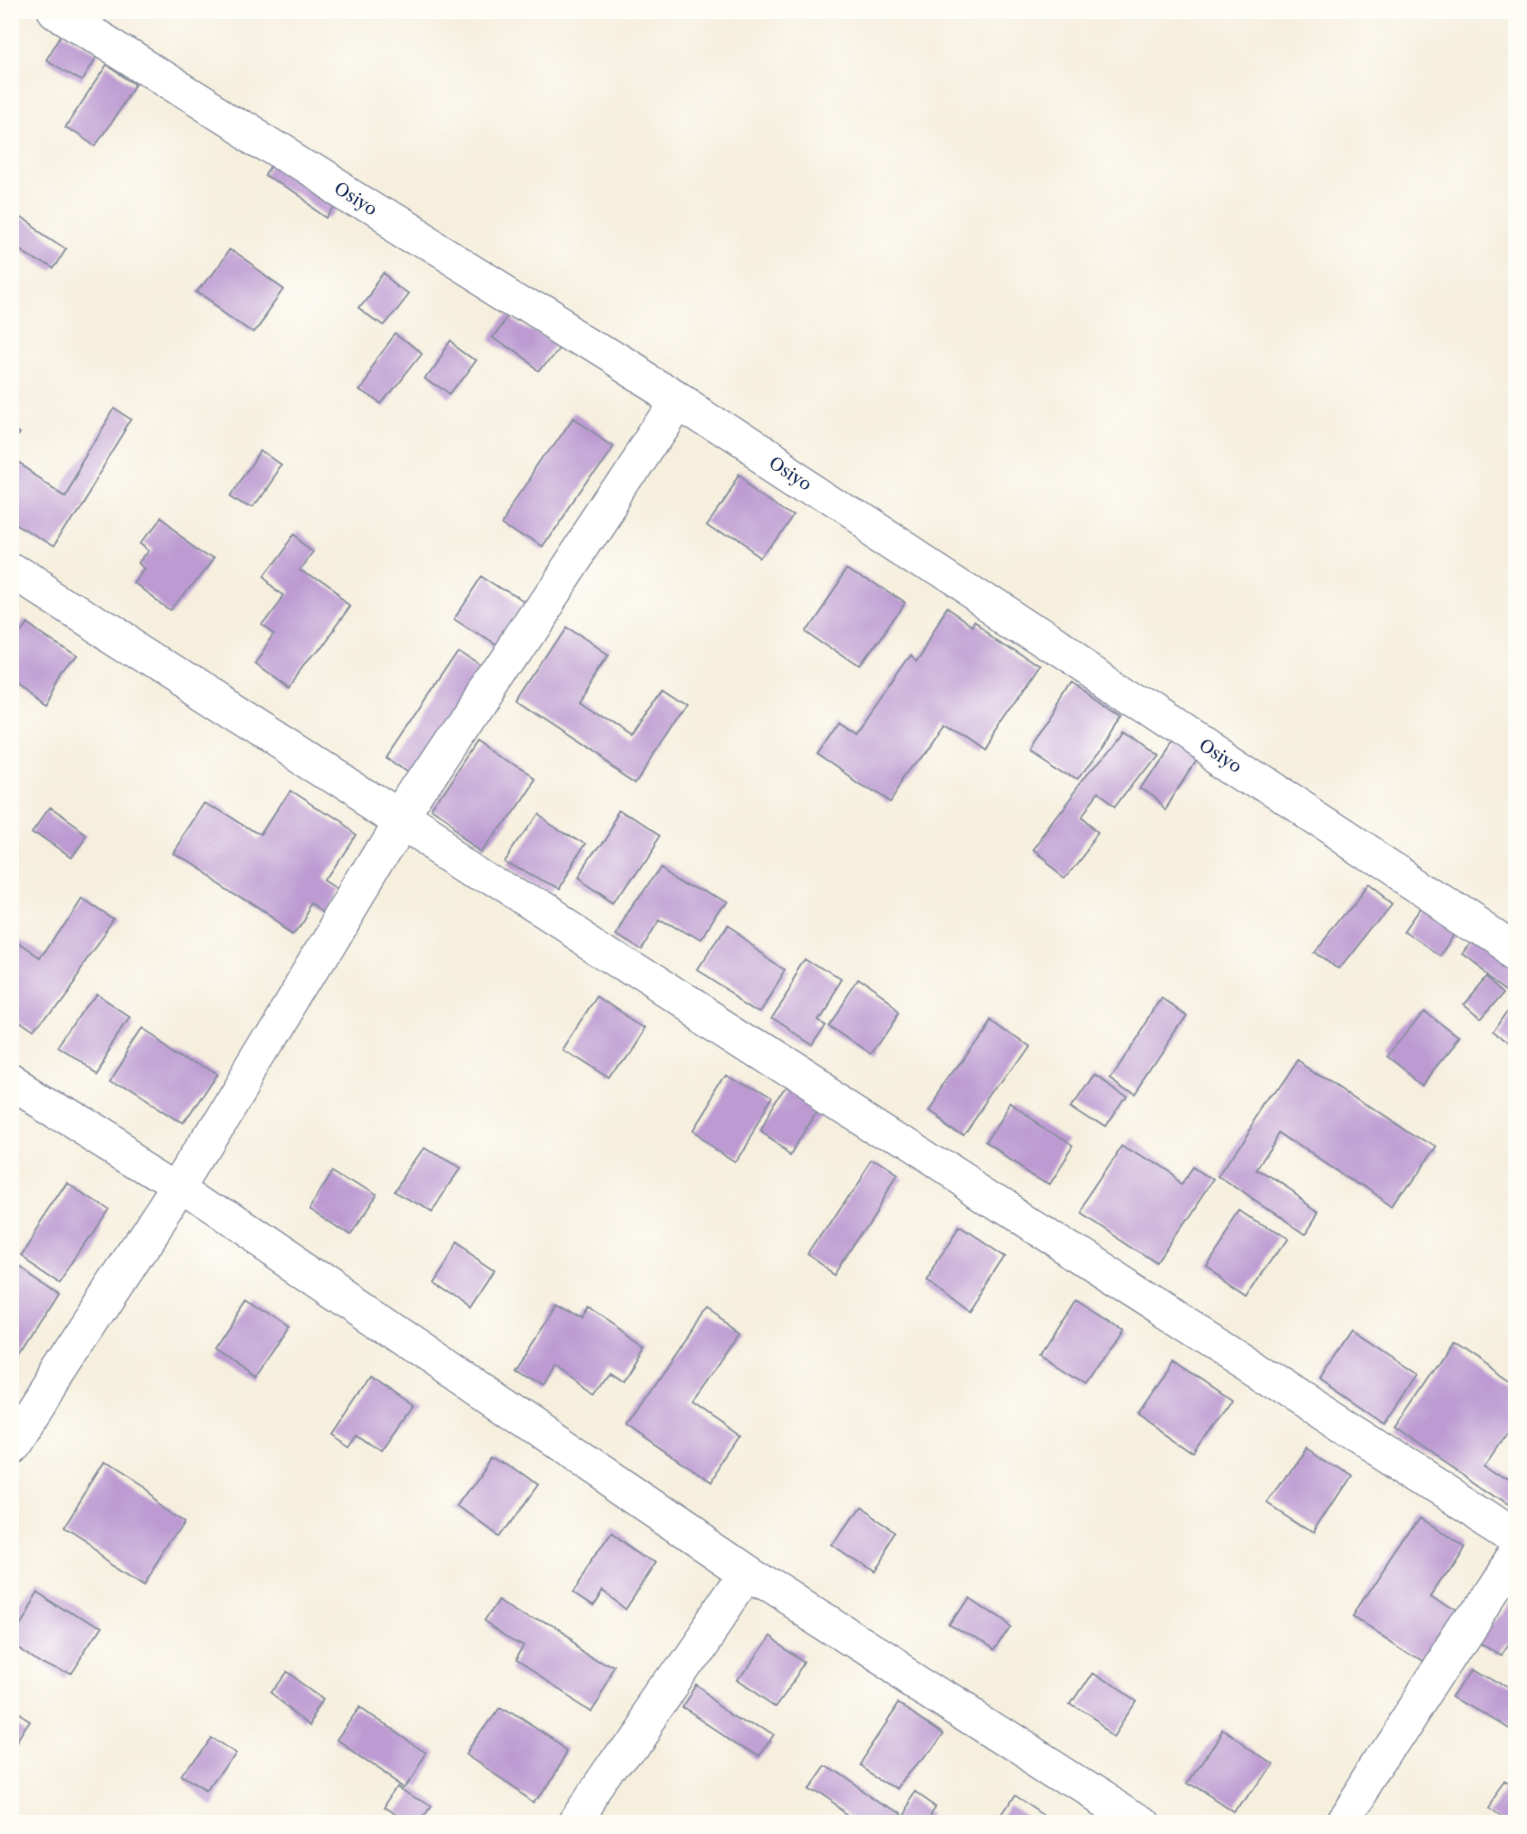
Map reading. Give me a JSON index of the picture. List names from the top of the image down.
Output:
{
  "streets": {
    "street": ["Osiyo"]
  }
}
